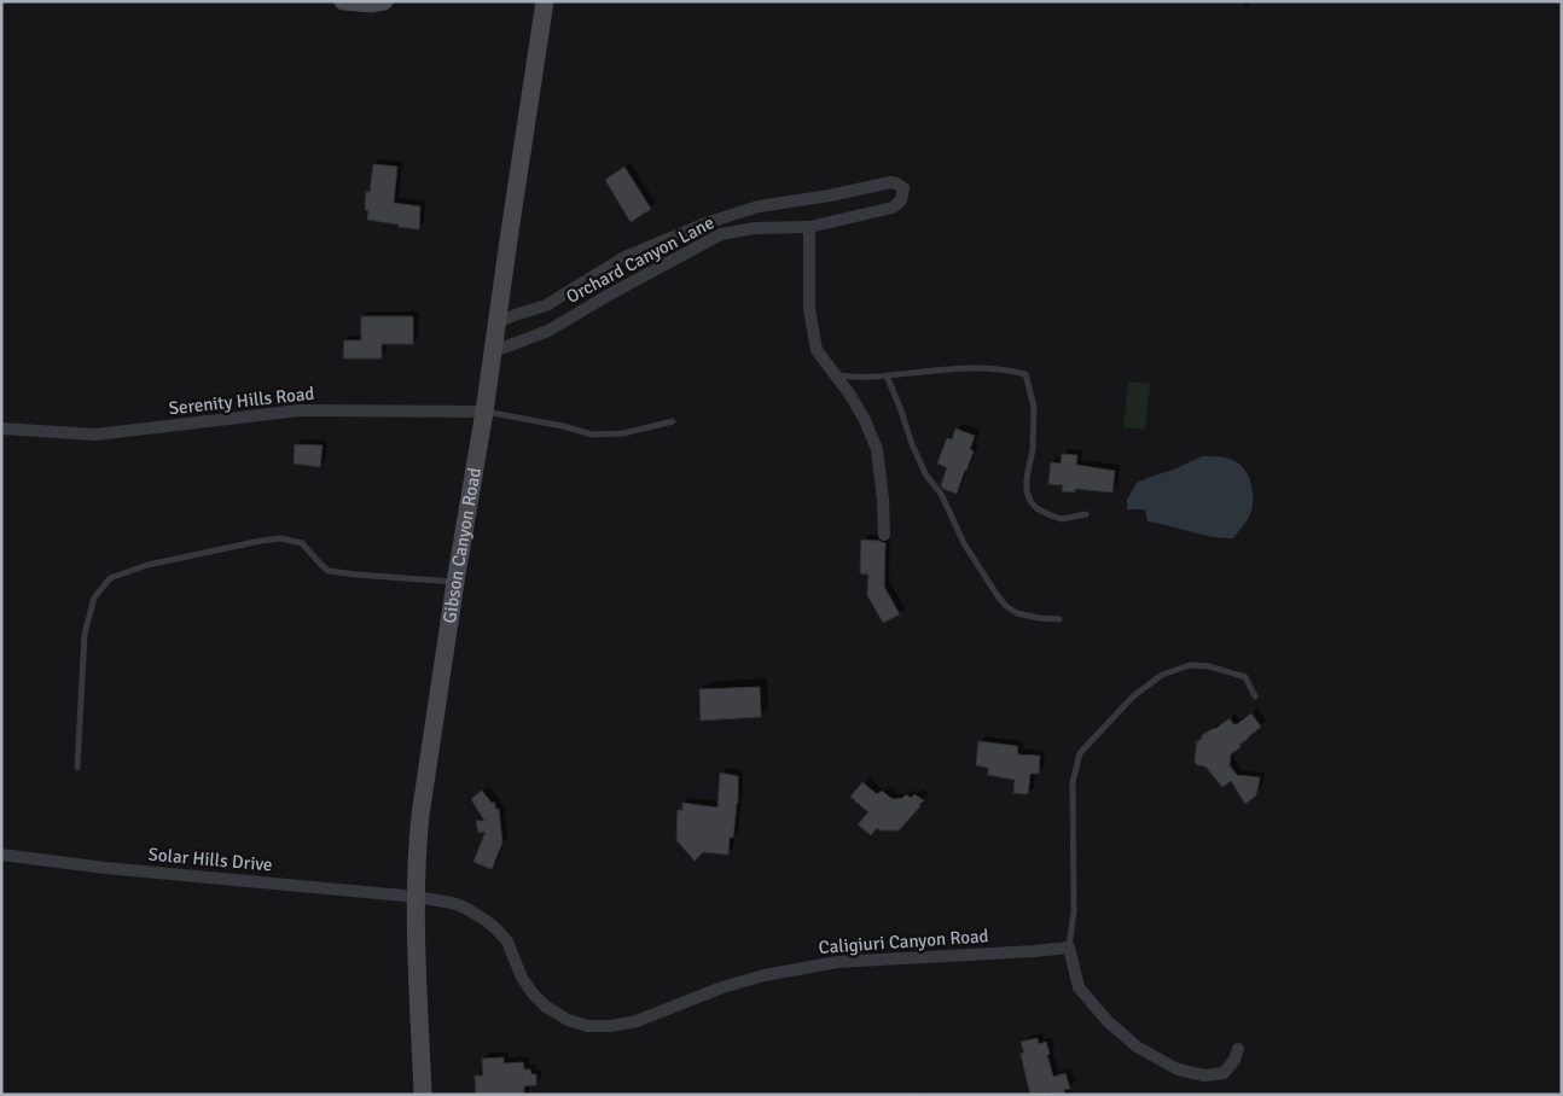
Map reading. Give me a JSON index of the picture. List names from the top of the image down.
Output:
{
  "streets": {
    "main road": ["Gibson Canyon Road"],
    "street": [
      "Orchard Canyon Lane",
      "Serenity Hills Road",
      "Solar Hills Drive",
      "Caligiuri Canyon Road"
    ]
  },
  "crossings": [
    ["Orchard Canyon Lane", "Gibson Canyon Road"],
    ["Serenity Hills Road", "Gibson Canyon Road"],
    ["Gibson Canyon Road", "Solar Hills Drive"],
    ["Gibson Canyon Road", "Caligiuri Canyon Road"],
    ["Solar Hills Drive", "Caligiuri Canyon Road"]
  ]
}
